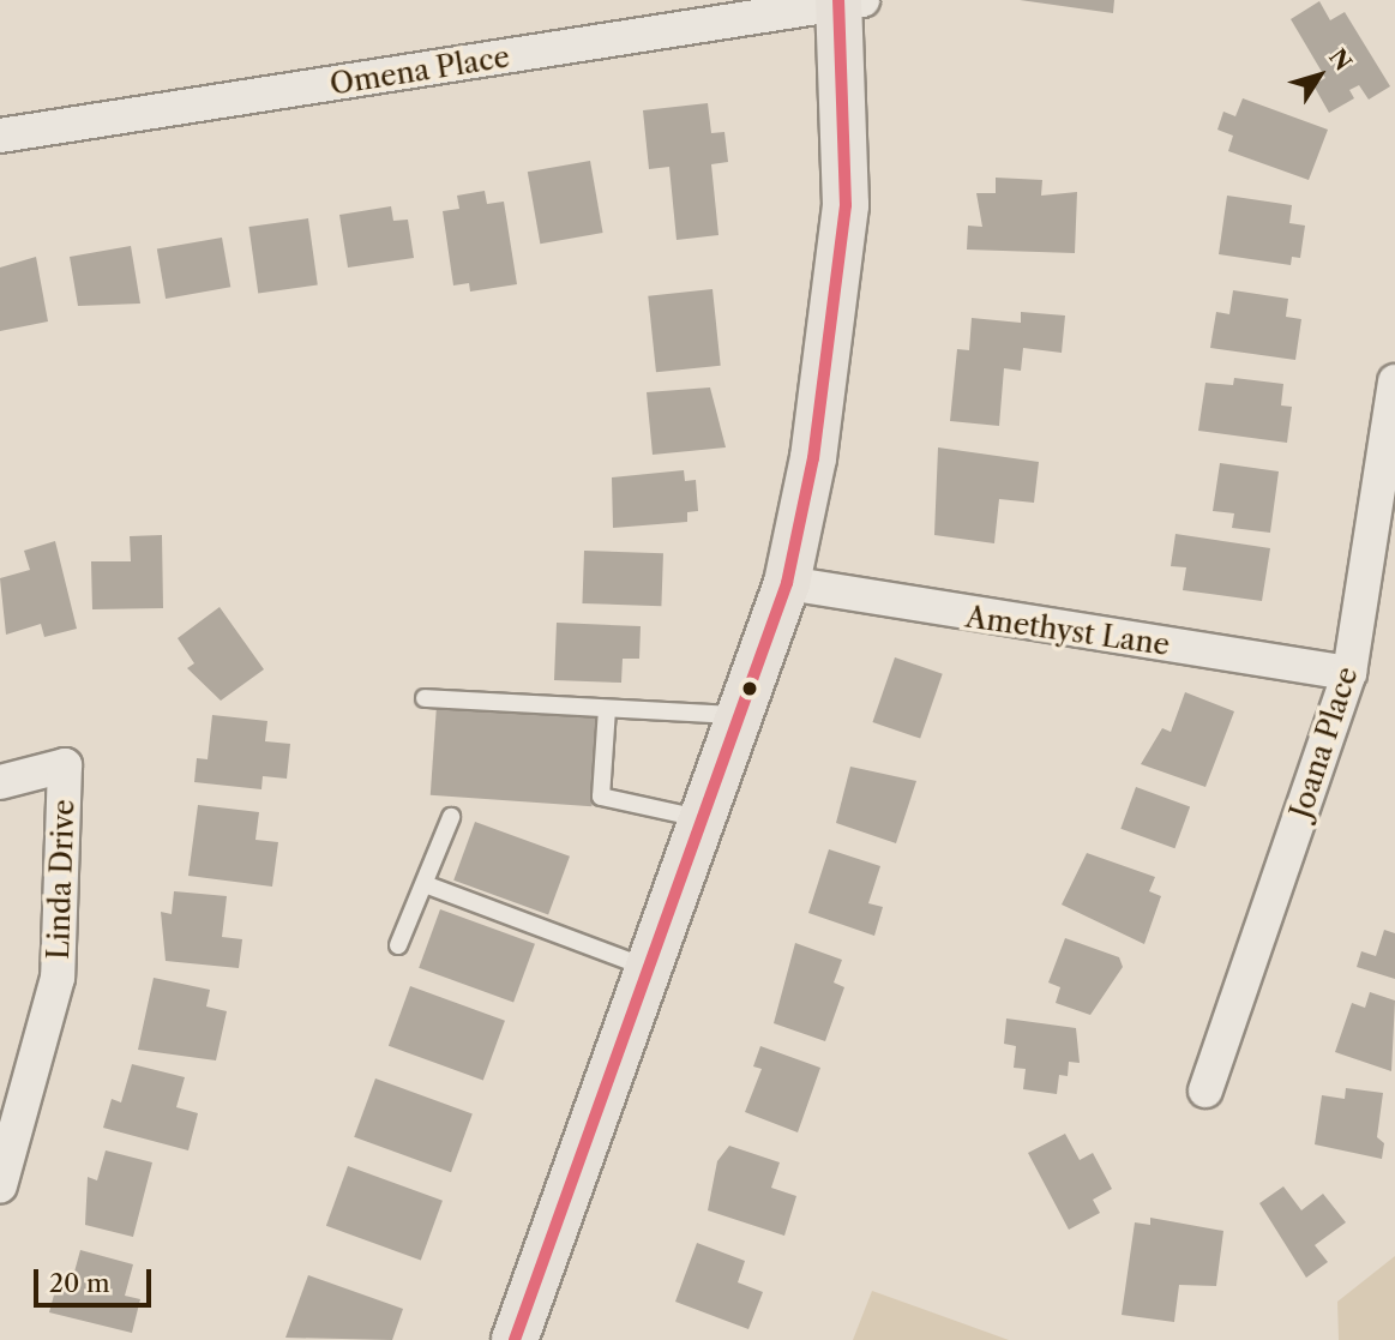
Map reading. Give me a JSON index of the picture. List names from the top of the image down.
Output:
{
  "streets": {
    "street": [
      "Omena Place",
      "Amethyst Lane",
      "Joana Place",
      "Linda Drive"
    ]
  },
  "crossings": [
    ["Amethyst Lane", "Joana Place"]
  ],
  "scale_bar": "20 m",
  "north": "top right"
}
